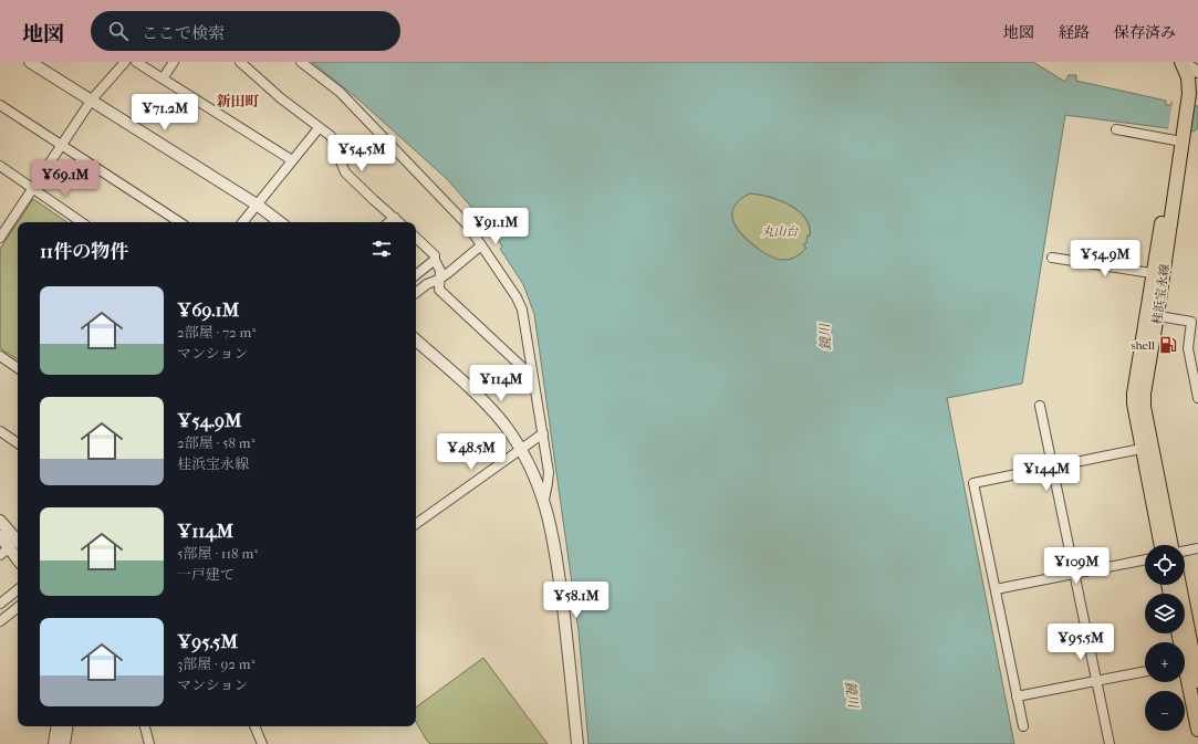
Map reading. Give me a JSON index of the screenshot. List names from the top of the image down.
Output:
{
  "streets": {
    "main road": ["桂浜宝永線"]
  },
  "districts": ["新田町"],
  "water": ["鏡川"],
  "parks": ["丸山台"],
  "places": {
    "fuel station": ["shell"]
  },
  "page": {
    "header": "地図",
    "search": "ここで検索",
    "nav": ["地図", "経路", "保存済み"],
    "price": [
      "¥71.2M",
      "¥54.5M",
      "¥69.1M",
      "¥91.1M",
      "¥54.9M",
      "¥114M",
      "¥48.5M",
      "¥144M",
      "¥109M",
      "¥58.1M",
      "¥95.5M"
    ],
    "heading": "11件の物件",
    "list": [
      {
        "name": "¥69.1M",
        "note": "2部屋 · 72 m² · マンション"
      },
      {
        "name": "¥54.9M",
        "note": "2部屋 · 58 m² · 桂浜宝永線"
      },
      {
        "name": "¥114M",
        "note": "5部屋 · 118 m² · 一戸建て"
      },
      {
        "name": "¥95.5M",
        "note": "3部屋 · 92 m² · マンション"
      }
    ],
    "map_buttons": ["+", "−"]
  }
}
